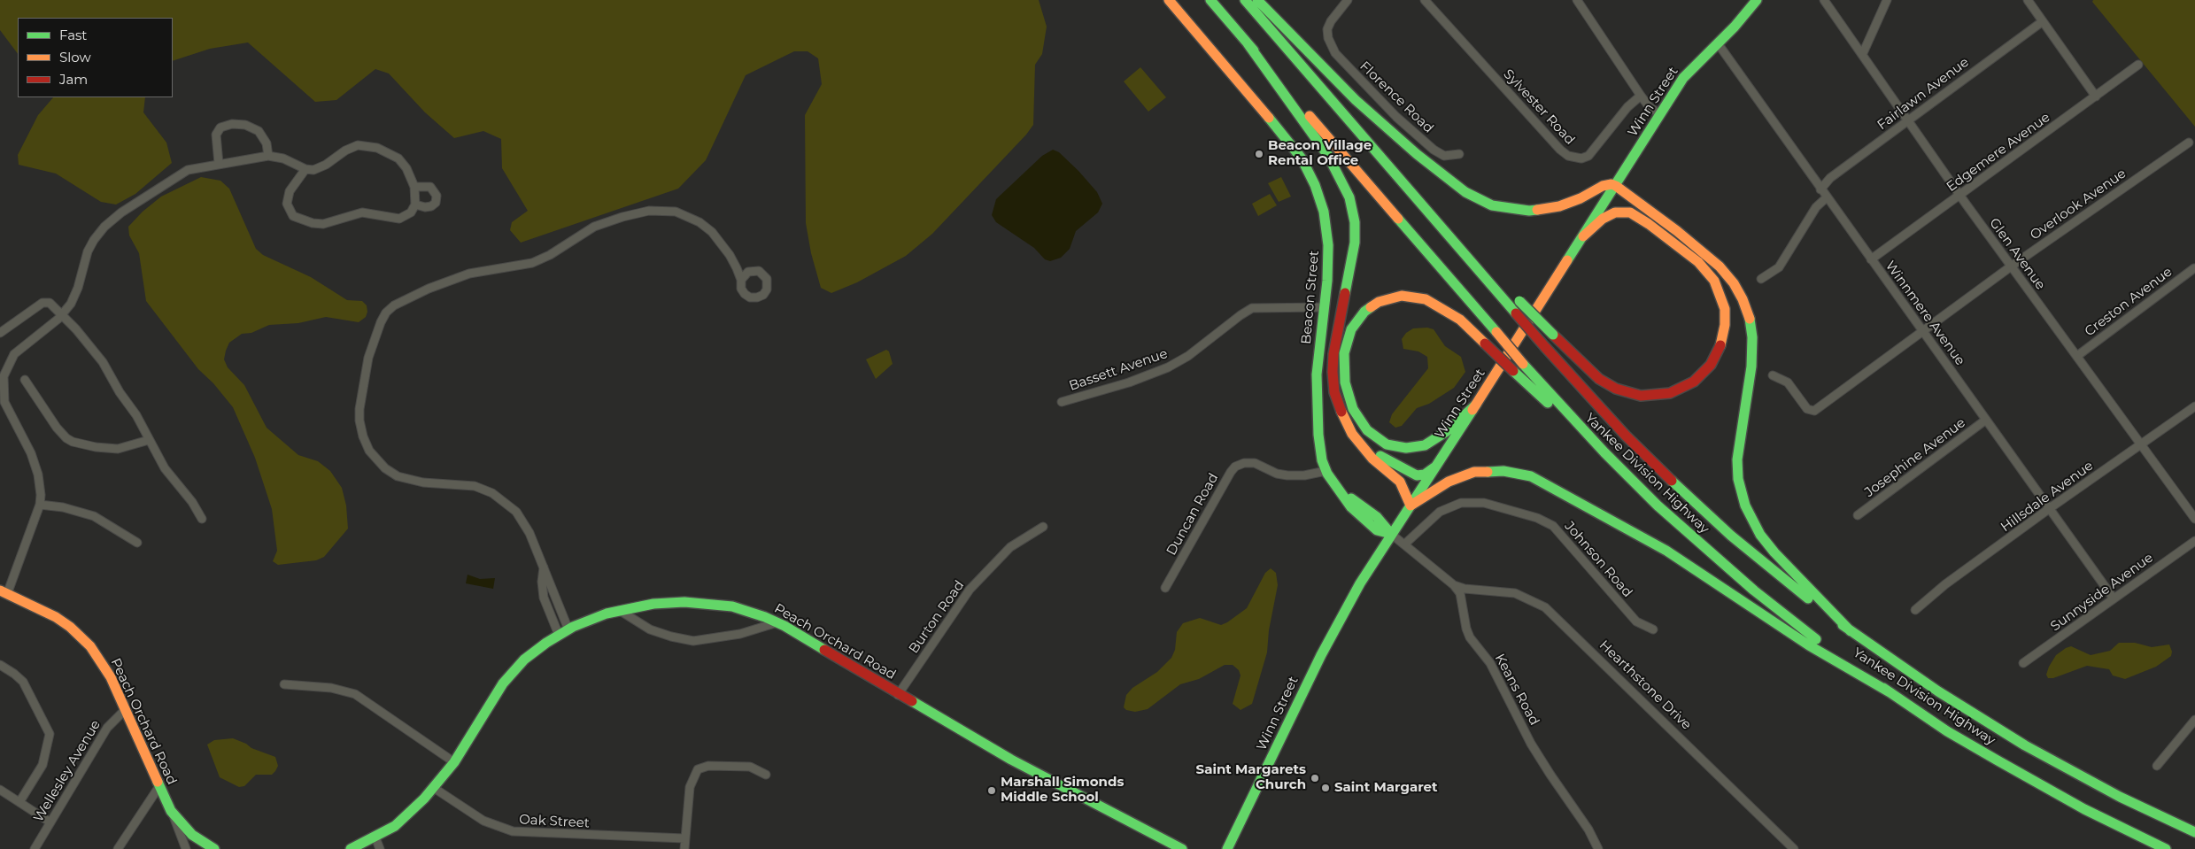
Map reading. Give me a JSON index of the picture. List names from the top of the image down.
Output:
{
  "streets": {
    "main road": [
      "Winn Street",
      "Beacon Street",
      "Yankee Division Highway",
      "Peach Orchard Road"
    ],
    "street": [
      "Fairlawn Avenue",
      "Florence Road",
      "Sylvester Road",
      "Edgemere Avenue",
      "Overlook Avenue",
      "Glen Avenue",
      "Creston Avenue",
      "Winnmere Avenue",
      "Bassett Avenue",
      "Josephine Avenue",
      "Hillsdale Avenue",
      "Duncan Road",
      "Johnson Road",
      "Sunnyside Avenue",
      "Burton Road",
      "Hearthstone Drive",
      "Keans Road",
      "Wellesley Avenue",
      "Oak Street"
    ]
  },
  "crossings": [
    ["Fairlawn Avenue", "Glen Avenue"],
    ["Fairlawn Avenue", "Winnmere Avenue"],
    ["Winn Street", "Beacon Street"],
    ["Winn Street", "Winnmere Avenue"],
    ["Winn Street", "Keans Road"],
    ["Edgemere Avenue", "Glen Avenue"],
    ["Edgemere Avenue", "Winnmere Avenue"],
    ["Overlook Avenue", "Glen Avenue"],
    ["Overlook Avenue", "Winnmere Avenue"],
    ["Glen Avenue", "Creston Avenue"],
    ["Glen Avenue", "Hillsdale Avenue"],
    ["Beacon Street", "Bassett Avenue"],
    ["Beacon Street", "Duncan Road"],
    ["Beacon Street", "Keans Road"],
    ["Winnmere Avenue", "Josephine Avenue"],
    ["Winnmere Avenue", "Hillsdale Avenue"],
    ["Winnmere Avenue", "Sunnyside Avenue"],
    ["Johnson Road", "Keans Road"],
    ["Burton Road", "Peach Orchard Road"],
    ["Peach Orchard Road", "Wellesley Avenue"],
    ["Peach Orchard Road", "Oak Street"],
    ["Hearthstone Drive", "Keans Road"]
  ],
  "places": [
    "Beacon Village Rental Office",
    "Saint Margarets Church",
    "Saint Margaret",
    "Marshall Simonds Middle School"
  ],
  "legend": ["Fast", "Slow", "Jam"]
}
